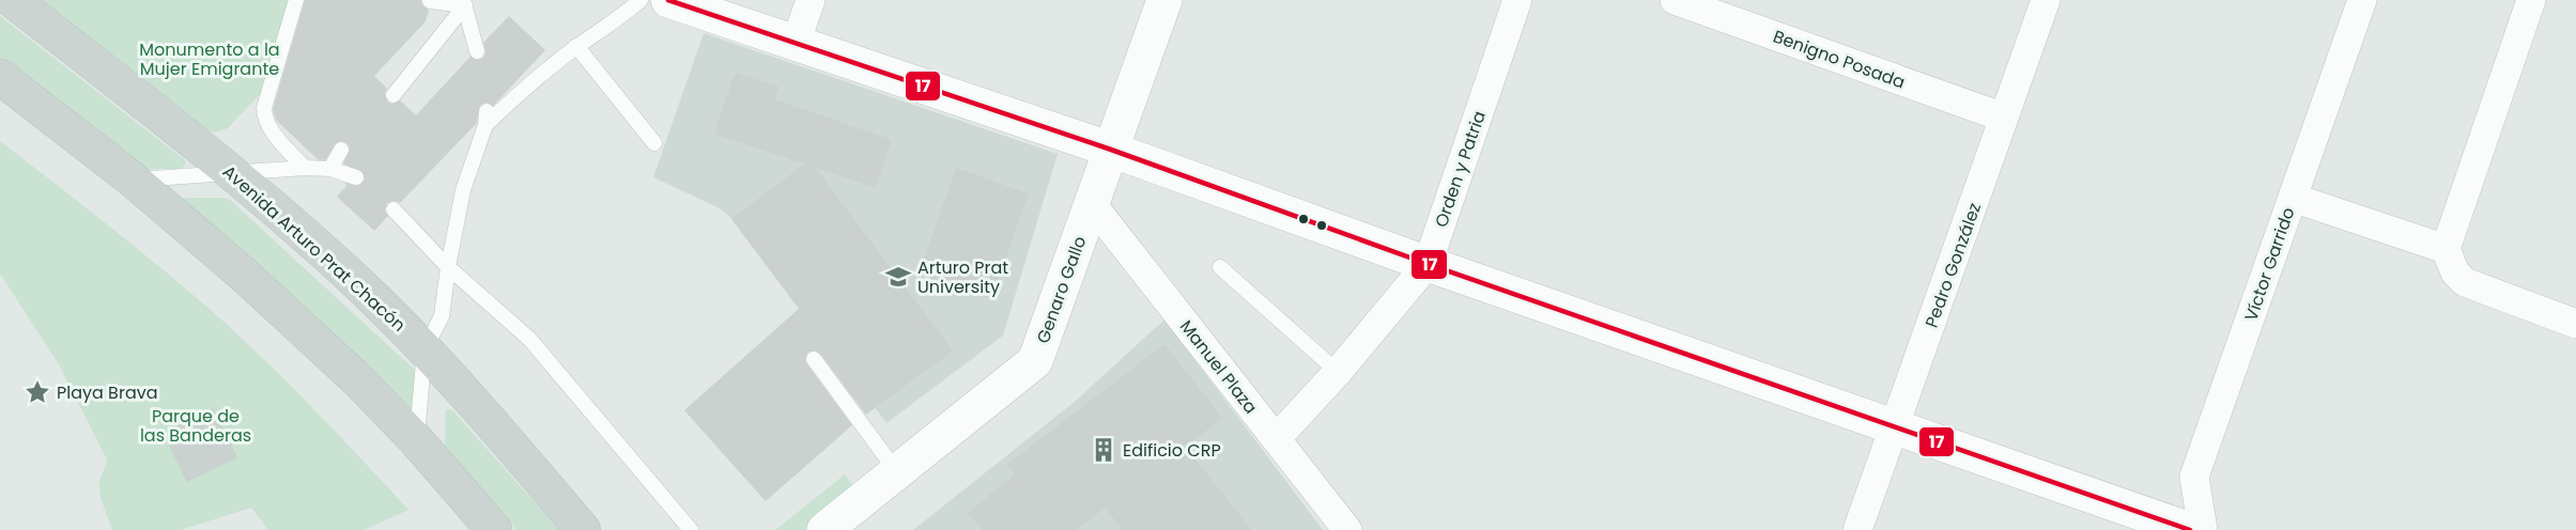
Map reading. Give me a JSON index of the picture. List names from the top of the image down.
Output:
{
  "streets": {
    "main road": ["Avenida Arturo Prat Chacón"],
    "street": [
      "Benigno Posada",
      "Orden y Patria",
      "Víctor Garrido",
      "Pedro González",
      "Genaro Gallo",
      "Manuel Plaza"
    ]
  },
  "crossings": [
    ["Benigno Posada", "Pedro González"],
    ["Orden y Patria", "Manuel Plaza"],
    ["Genaro Gallo", "Manuel Plaza"]
  ],
  "parks": ["Monumento a la Mujer Emigrante", "Parque de las Banderas"],
  "places": {
    "school or university": ["Arturo Prat University"],
    "place": ["Playa Brava"],
    "building": ["Edificio CRP"]
  },
  "lines": ["transit line 17"]
}
